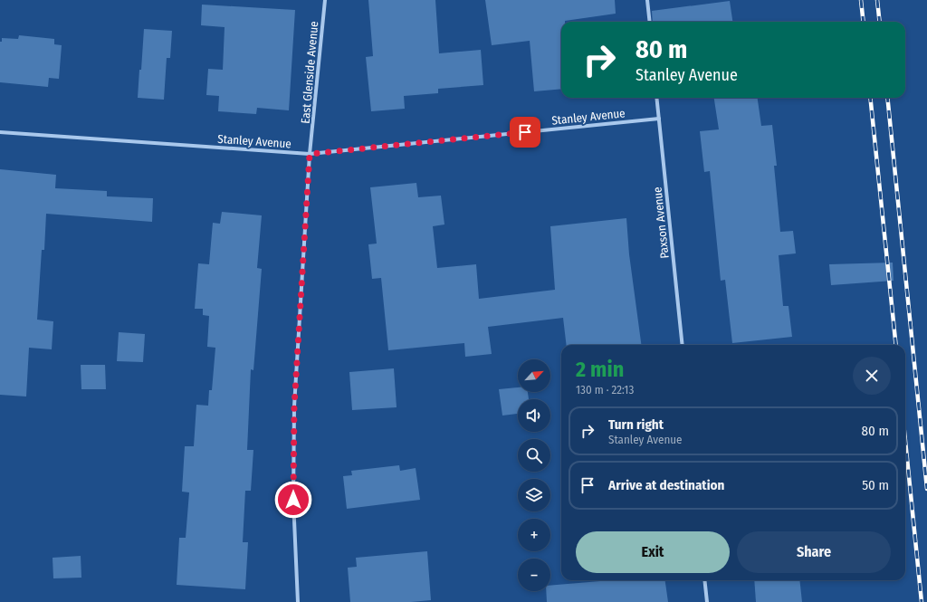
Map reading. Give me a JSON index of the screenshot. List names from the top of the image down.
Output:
{
  "streets": {
    "street": ["East Glenside Avenue", "Stanley Avenue", "Paxson Avenue"]
  },
  "crossings": [
    ["East Glenside Avenue", "Stanley Avenue"],
    ["Stanley Avenue", "Paxson Avenue"]
  ],
  "north": "top right",
  "page": {
    "turn": ["80 m", "Stanley Avenue"],
    "heading": ["2 min", "130 m · 22:13"],
    "map_buttons": ["+", "−"],
    "list": [
      {
        "name": "Turn right",
        "note": "Stanley Avenue",
        "value": "80 m"
      },
      {
        "name": "Arrive at destination",
        "value": "50 m"
      }
    ],
    "buttons": ["Exit", "Share"]
  }
}
